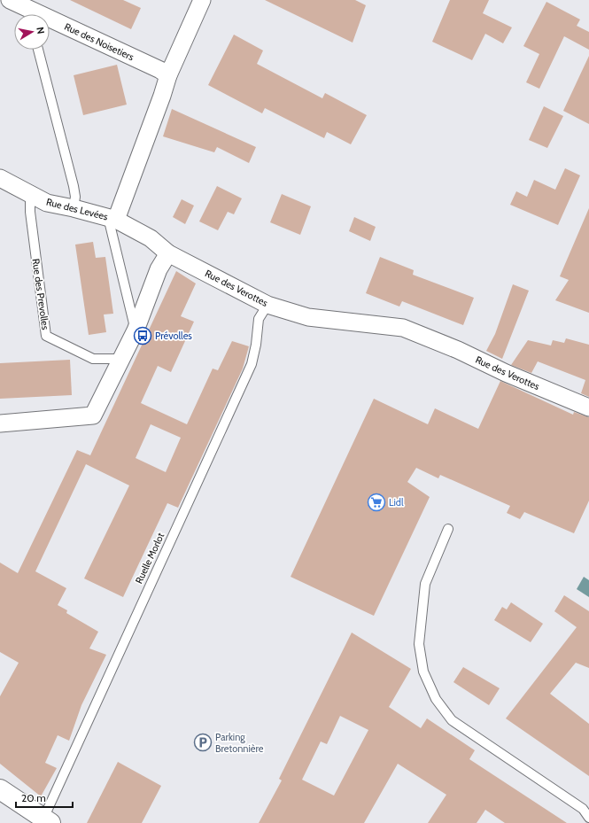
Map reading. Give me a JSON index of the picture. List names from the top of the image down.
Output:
{
  "streets": {
    "street": ["Rue des Noisetiers", "Rue des Levées", "Rue des Verottes"],
    "lane": ["Rue des Prevolles", "Ruelle Morlot"]
  },
  "crossings": [
    ["Rue des Levées", "Rue des Verottes"],
    ["Rue des Levées", "Rue des Prevolles"],
    ["Rue des Verottes", "Ruelle Morlot"]
  ],
  "places": {
    "bus stop": ["Prévolles"],
    "supermarket": ["Lidl"],
    "parking": ["Parking Bretonnière"]
  },
  "scale_bar": "20 m",
  "north": "right"
}
